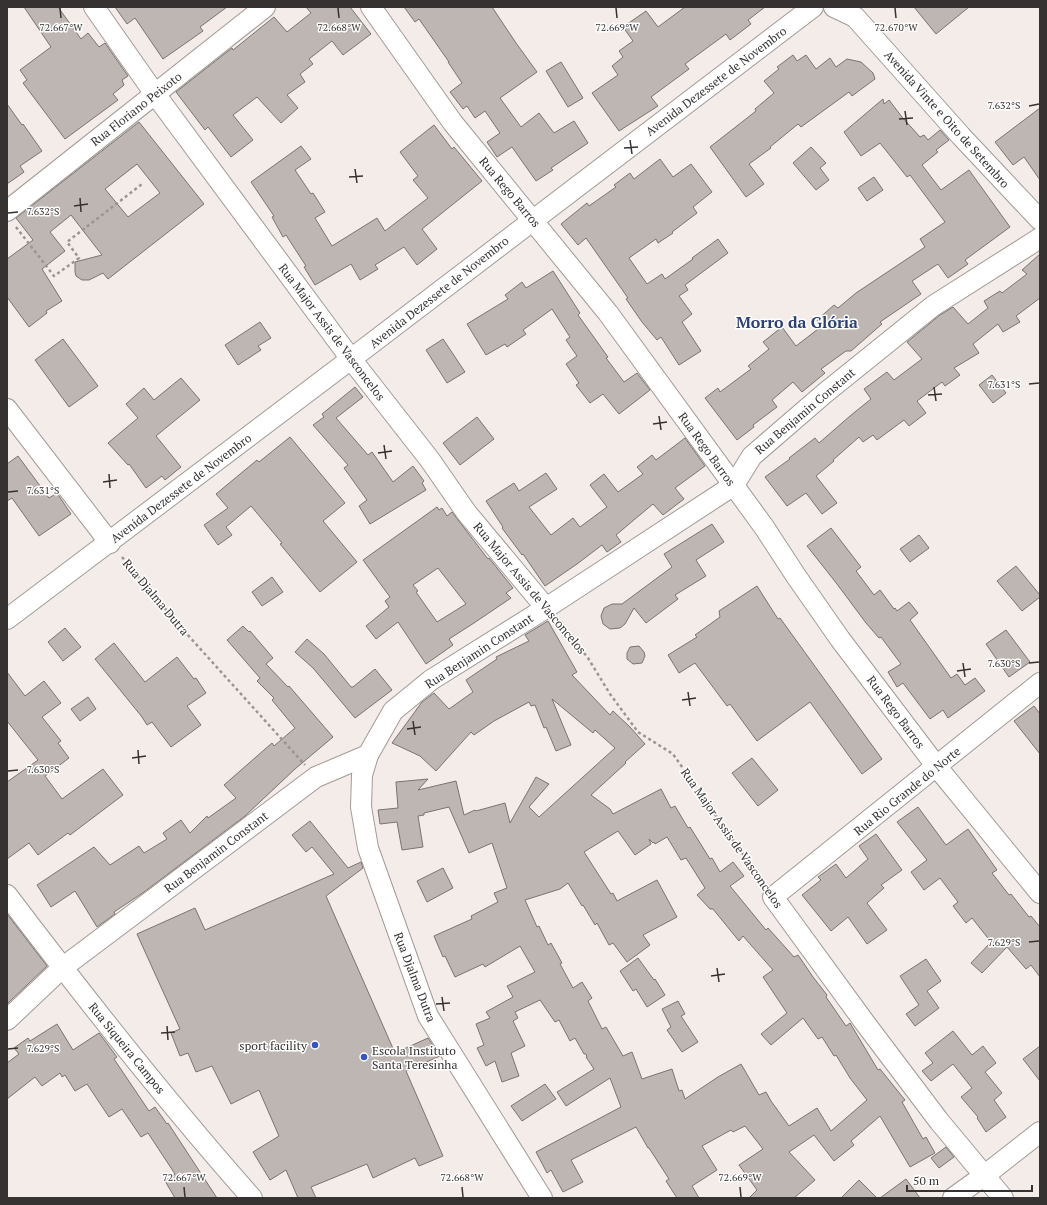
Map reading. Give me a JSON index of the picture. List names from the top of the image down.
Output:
{
  "streets": {
    "street": [
      "Avenida Dezessete de Novembro",
      "Rua Floriano Peixoto",
      "Avenida Vinte e Oito de Setembro",
      "Rua Rego Barros",
      "Rua Major Assis de Vasconcelos",
      "Rua Benjamin Constant",
      "Rua Djalma Dutra",
      "Rua Rio Grande do Norte",
      "Rua Siqueira Campos"
    ]
  },
  "crossings": [
    ["Avenida Dezessete de Novembro", "Rua Rego Barros"],
    ["Avenida Dezessete de Novembro", "Rua Major Assis de Vasconcelos"],
    ["Avenida Dezessete de Novembro", "Rua Djalma Dutra"],
    ["Rua Floriano Peixoto", "Rua Major Assis de Vasconcelos"],
    ["Rua Rego Barros", "Rua Benjamin Constant"],
    ["Rua Rego Barros", "Rua Rio Grande do Norte"],
    ["Rua Major Assis de Vasconcelos", "Rua Benjamin Constant"],
    ["Rua Major Assis de Vasconcelos", "Rua Rio Grande do Norte"],
    ["Rua Benjamin Constant", "Rua Djalma Dutra"],
    ["Rua Benjamin Constant", "Rua Siqueira Campos"]
  ],
  "districts": ["Morro da Glória"],
  "places": ["sport facility", "Escola Instituto Santa Teresinha"],
  "scale_bar": "50 m",
  "coordinates": [
    "72.667°W",
    "72.668°W",
    "72.669°W",
    "72.670°W",
    "7.632°S",
    "7.631°S",
    "7.630°S",
    "7.629°S"
  ]
}
